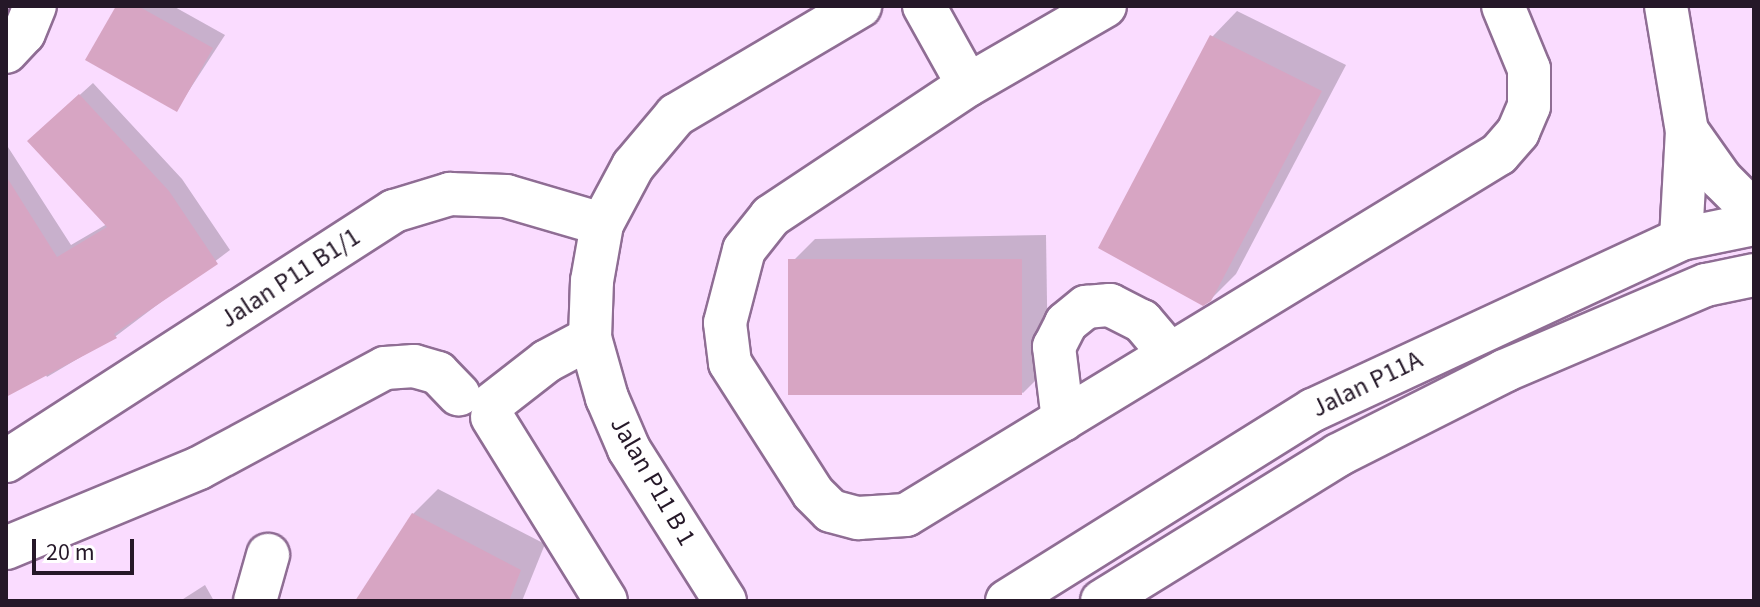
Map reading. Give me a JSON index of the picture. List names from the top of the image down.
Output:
{
  "streets": {
    "street": ["Jalan P11 B1/1", "Jalan P11A", "Jalan P11 B 1"]
  },
  "crossings": [
    ["Jalan P11 B1/1", "Jalan P11 B 1"]
  ],
  "scale_bar": "20 m"
}
